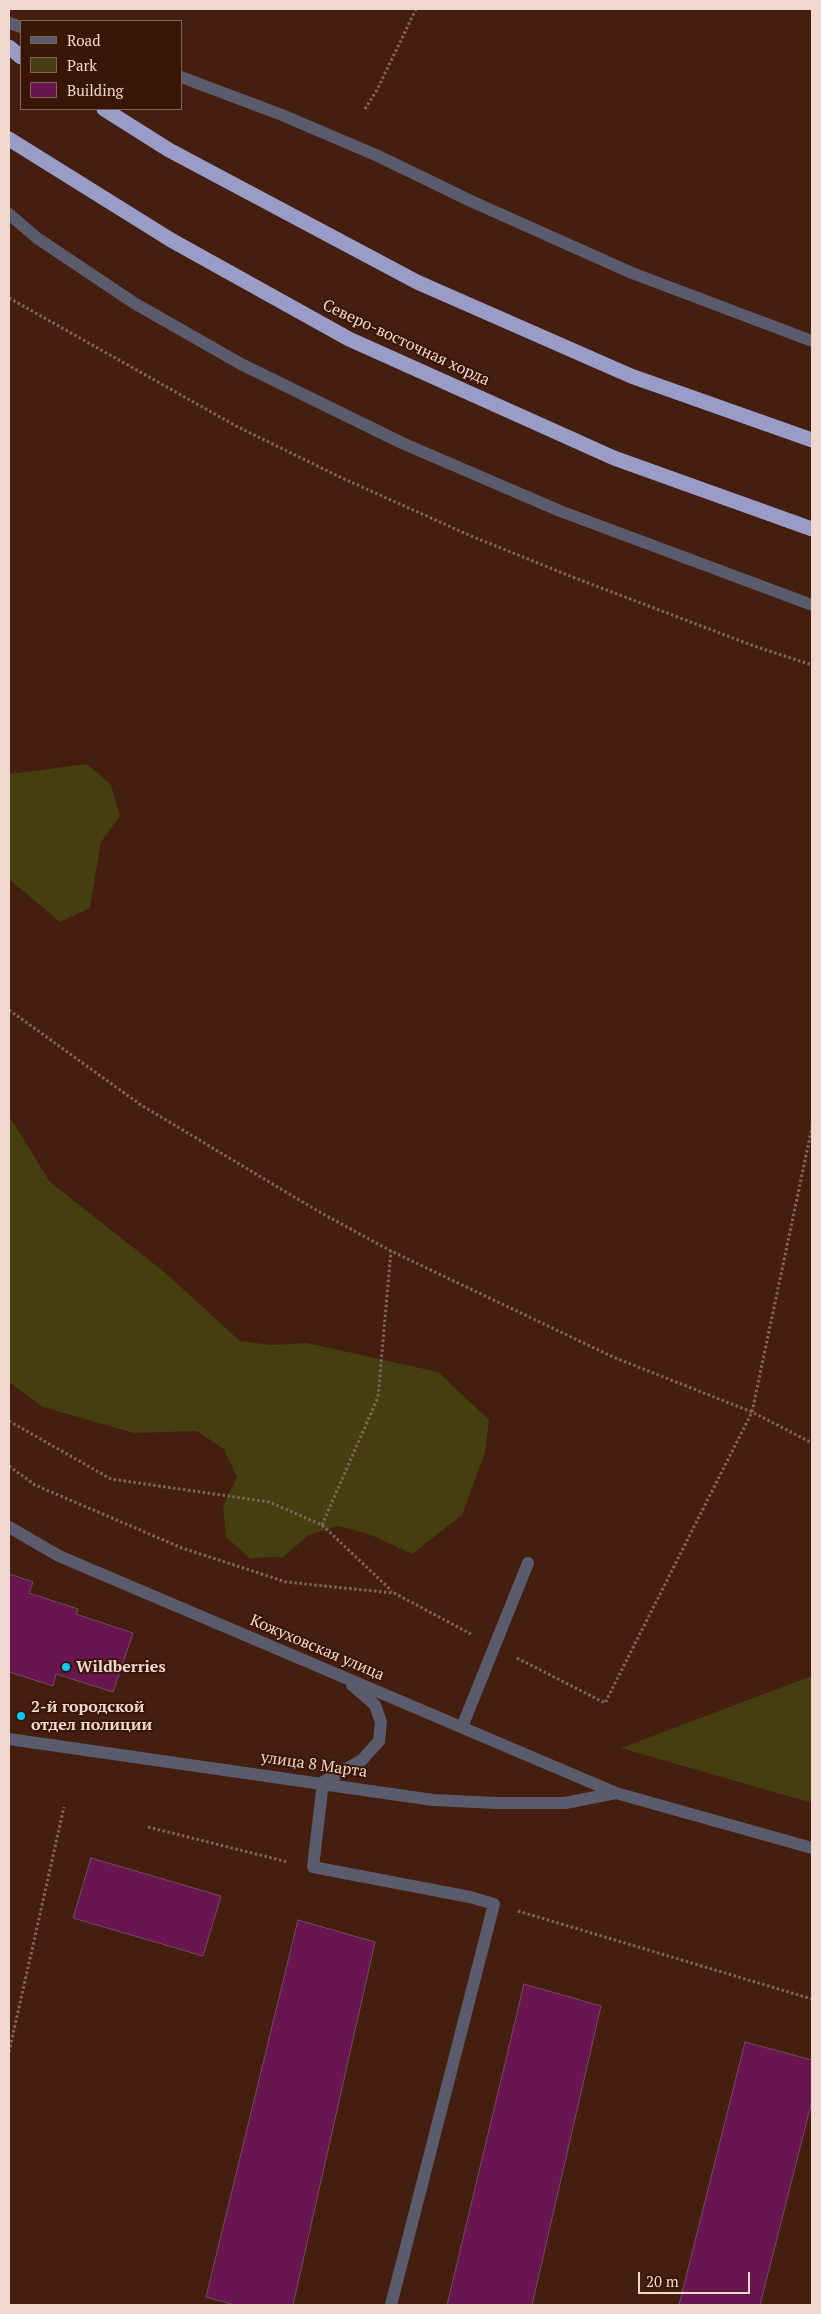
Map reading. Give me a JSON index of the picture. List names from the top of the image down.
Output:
{
  "streets": {
    "highway": ["Северо-восточная хорда"],
    "street": ["Кожуховская улица", "улица 8 Марта"]
  },
  "crossings": [
    ["Кожуховская улица", "улица 8 Марта"]
  ],
  "places": ["Wildberries", "2-й городской отдел полиции"],
  "legend": ["Road", "Park", "Building"],
  "scale_bar": "20 m"
}
